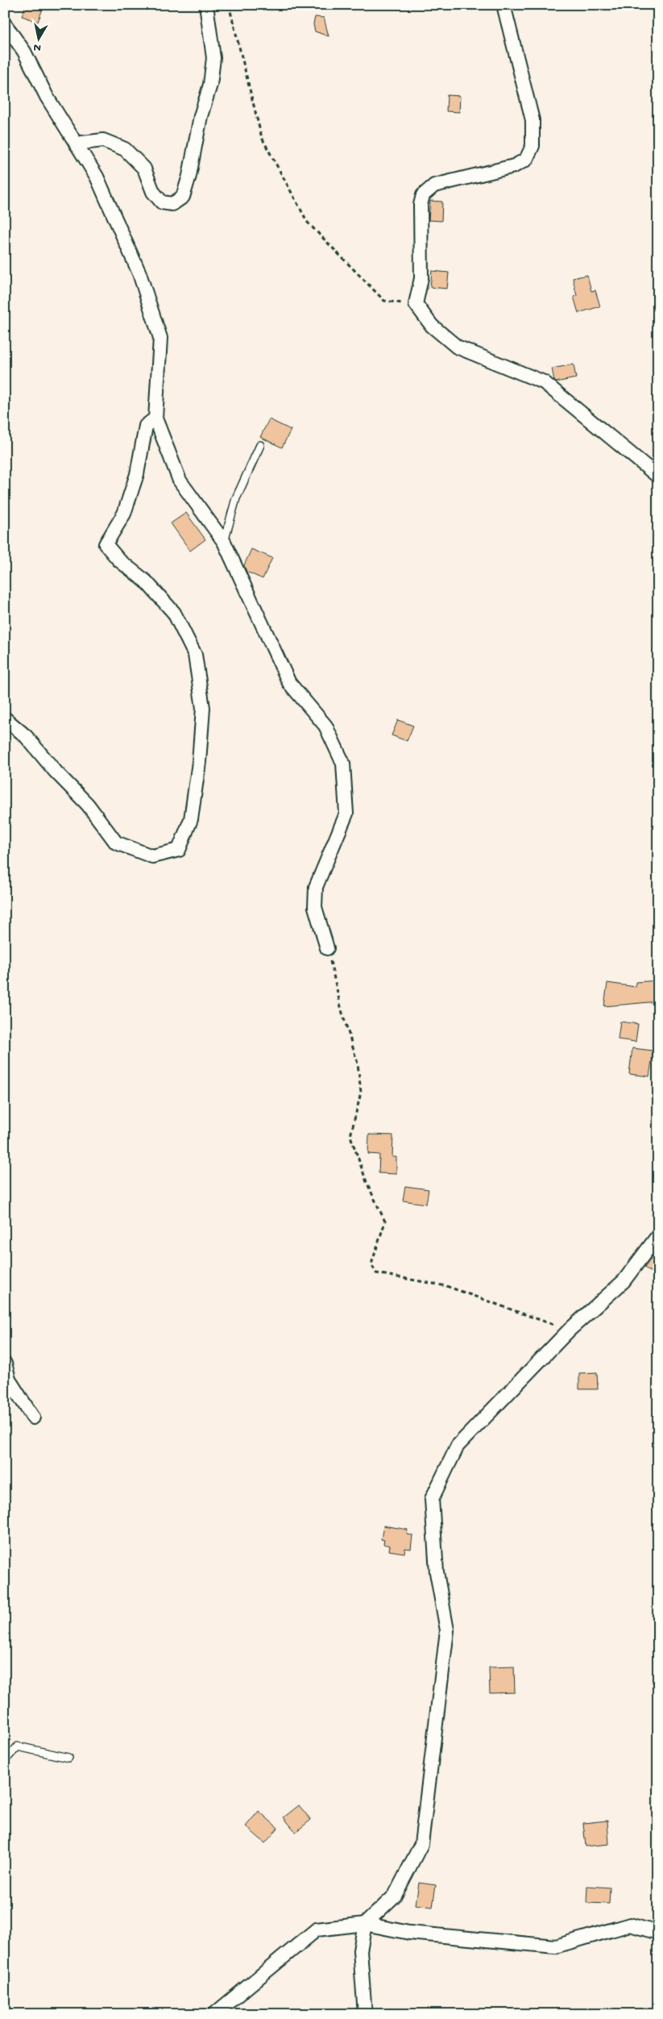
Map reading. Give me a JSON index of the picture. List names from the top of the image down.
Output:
{
  "north": "bottom"
}
